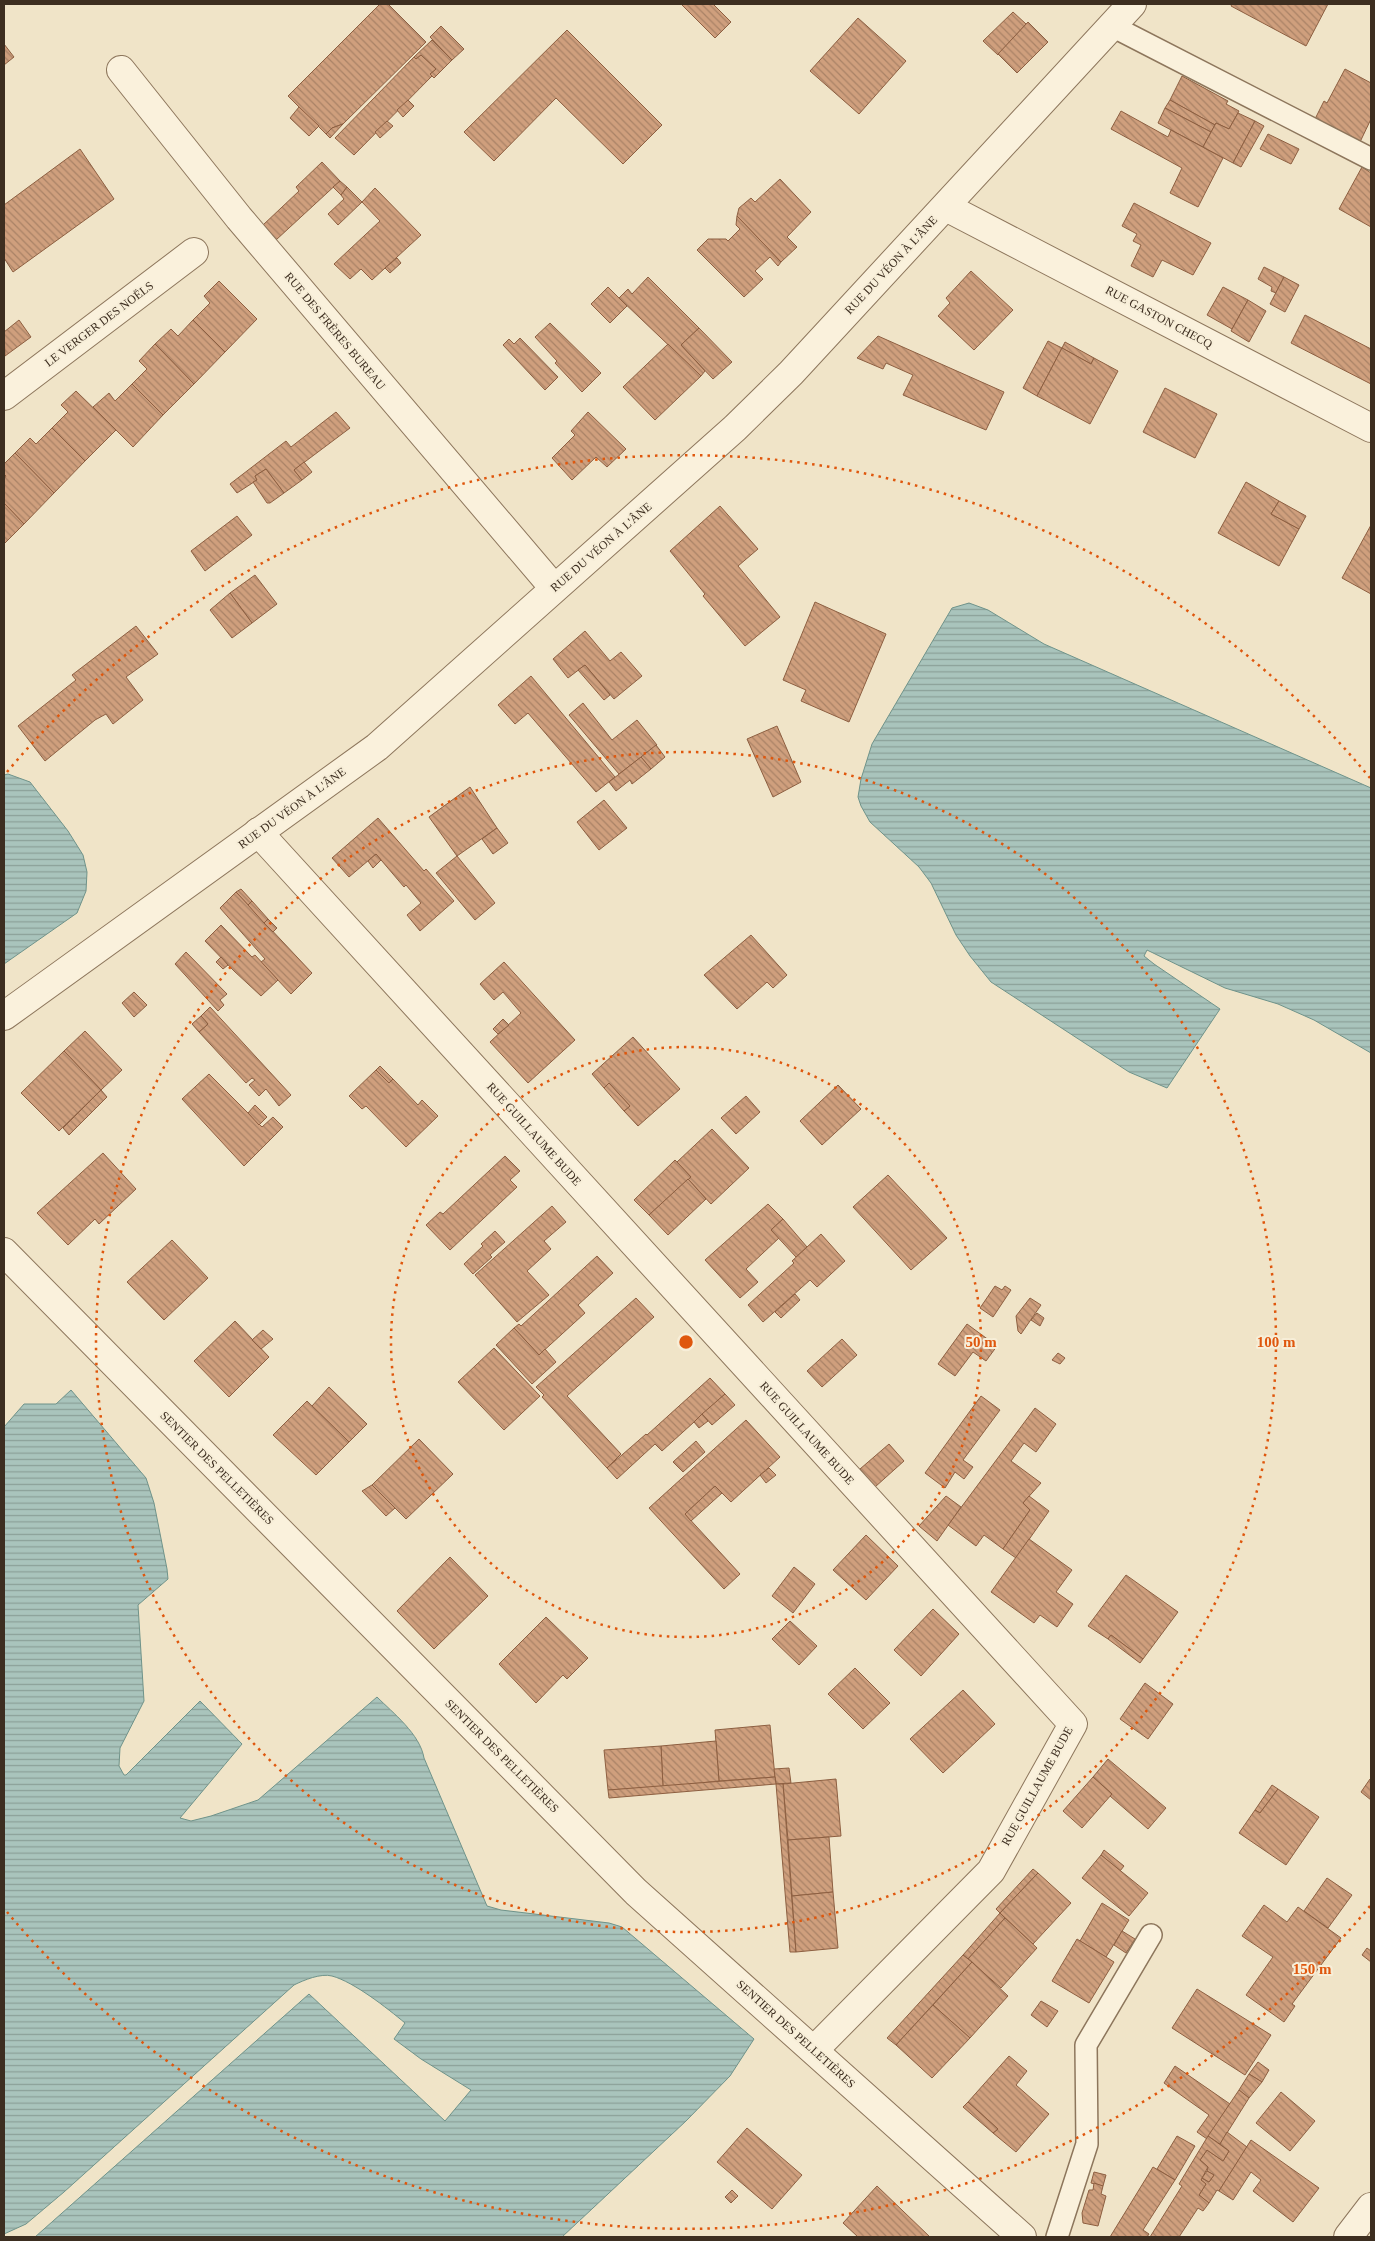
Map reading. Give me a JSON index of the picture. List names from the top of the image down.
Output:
{
  "streets": {
    "street": [
      "RUE DU VÉON À L'ÂNE",
      "RUE GASTON CHECQ",
      "LE VERGER DES NOËLS",
      "RUE DES FRÈRES BUREAU",
      "RUE GUILLAUME BUDE",
      "SENTIER DES PELLETIÈRES"
    ]
  },
  "crossings": [
    ["RUE DU VÉON À L'ÂNE", "RUE GASTON CHECQ"],
    ["RUE DU VÉON À L'ÂNE", "RUE DES FRÈRES BUREAU"],
    ["RUE DU VÉON À L'ÂNE", "RUE GUILLAUME BUDE"],
    ["RUE GUILLAUME BUDE", "SENTIER DES PELLETIÈRES"]
  ],
  "rings": ["50 m", "100 m", "150 m"]
}
